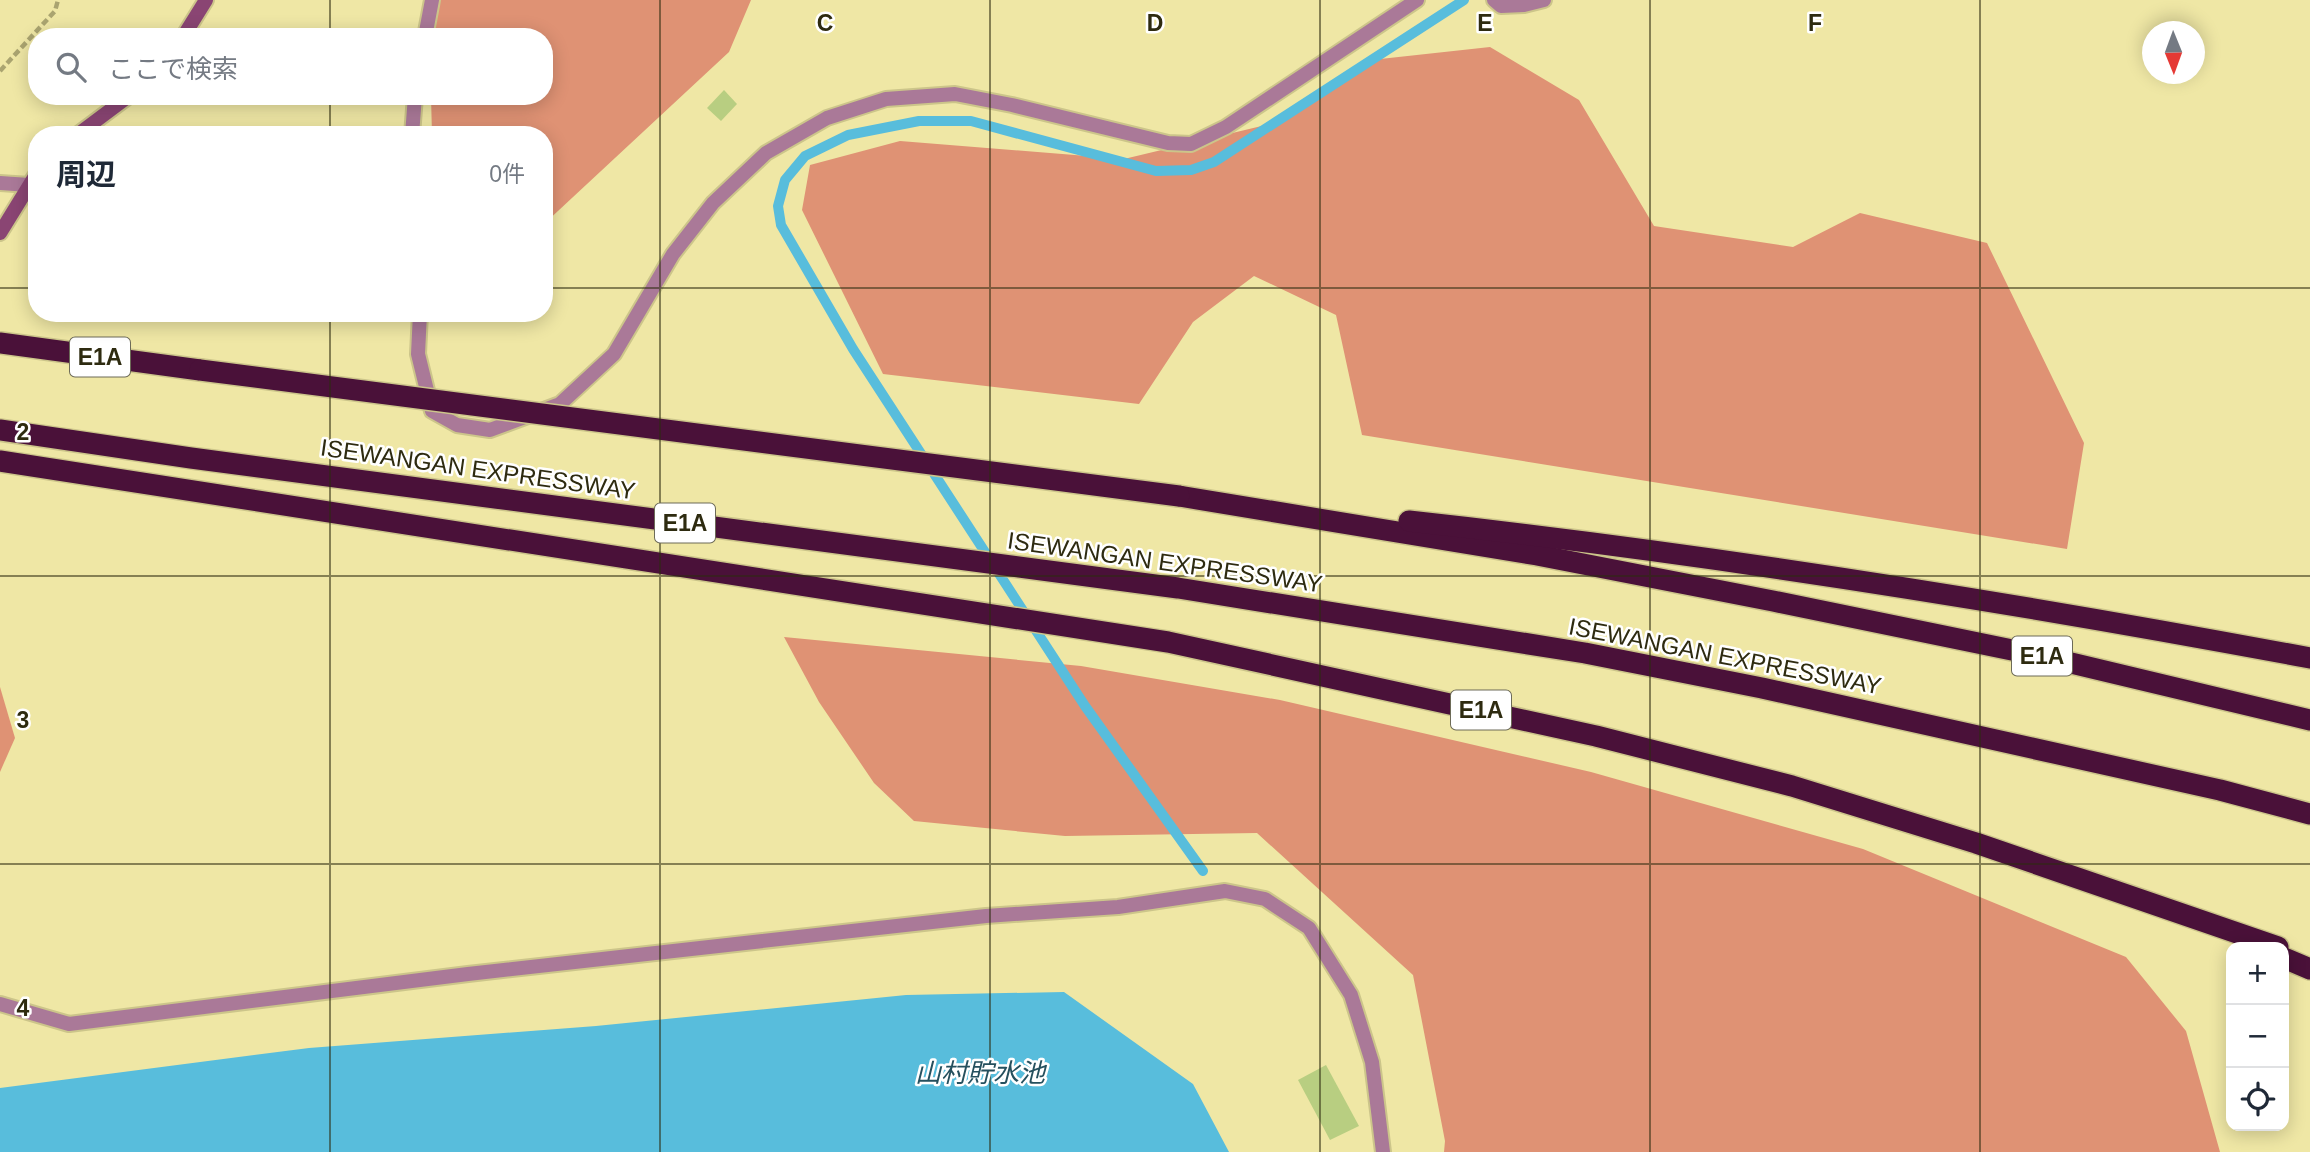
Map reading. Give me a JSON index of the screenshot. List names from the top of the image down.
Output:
{
  "streets": {
    "highway": ["E1A", "ISEWANGAN EXPRESSWAY"]
  },
  "water": ["山村貯水池"],
  "north": "bottom",
  "page": {
    "search": "ここで検索",
    "heading": ["周辺", "0件"],
    "map_buttons": ["+", "−"]
  },
  "grid": {
    "columns": [
      "C",
      "D",
      "E",
      "F"
    ],
    "rows": ["2", "3", "4"]
  }
}
